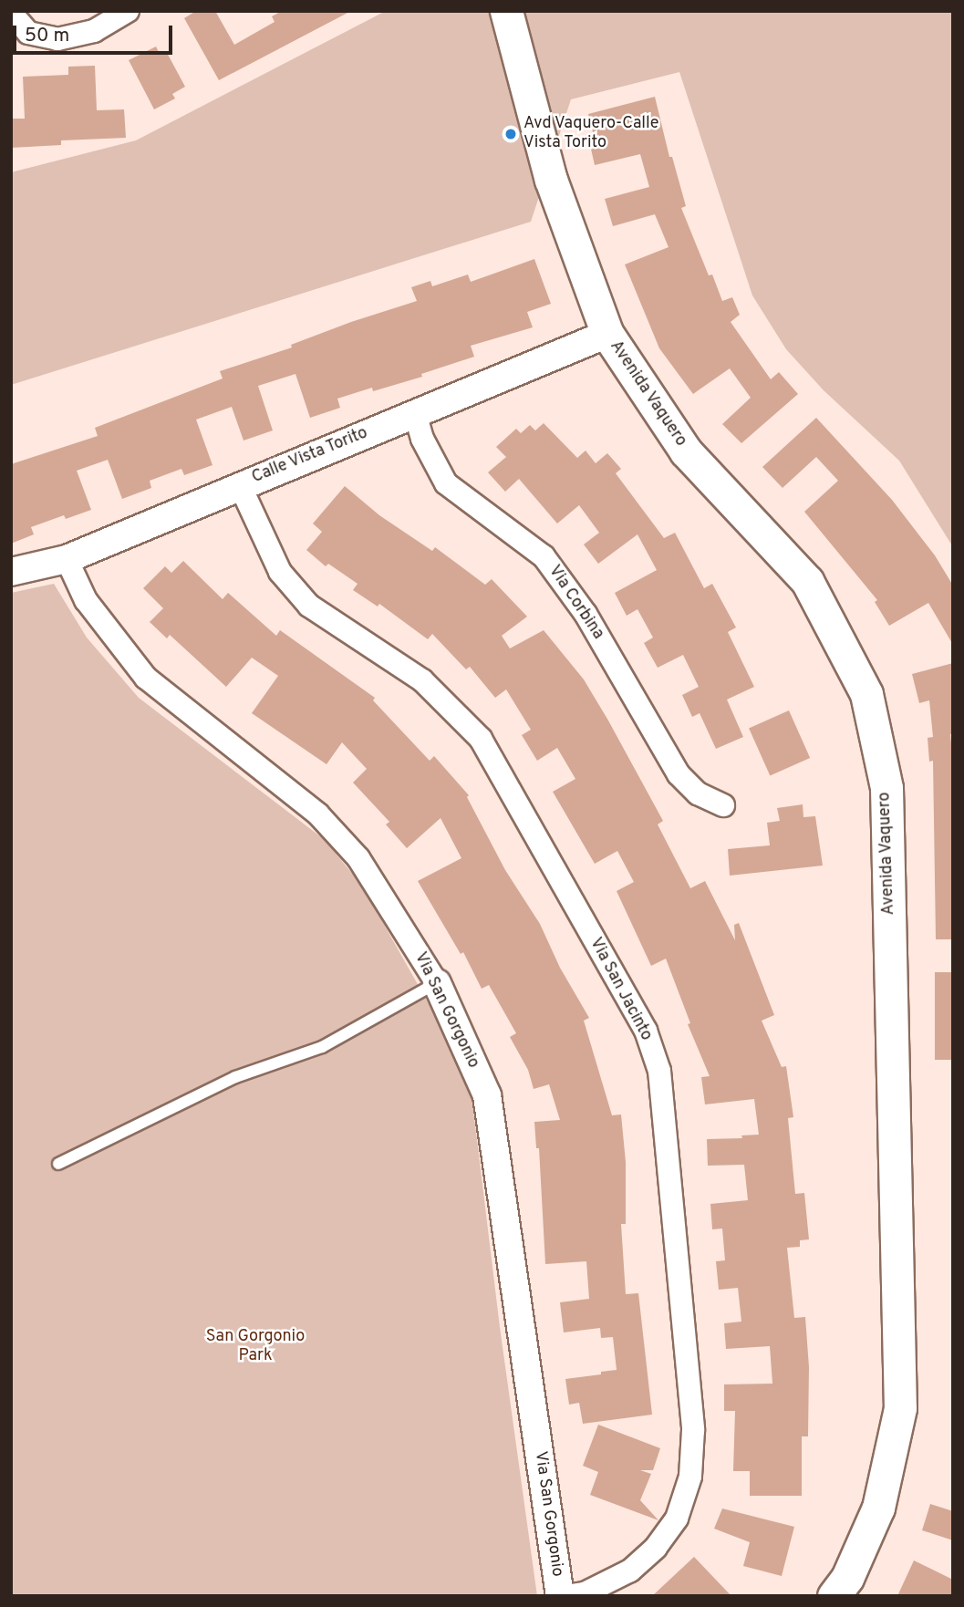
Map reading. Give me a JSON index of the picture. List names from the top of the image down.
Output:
{
  "streets": {
    "main road": ["Avenida Vaquero"],
    "street": [
      "Calle Vista Torito",
      "Via Corbina",
      "Via San Jacinto",
      "Via San Gorgonio"
    ]
  },
  "crossings": [
    ["Avenida Vaquero", "Calle Vista Torito"],
    ["Calle Vista Torito", "Via Corbina"],
    ["Calle Vista Torito", "Via San Jacinto"],
    ["Calle Vista Torito", "Via San Gorgonio"],
    ["Via San Jacinto", "Via San Gorgonio"]
  ],
  "parks": ["San Gorgonio Park"],
  "places": ["Avd Vaquero-Calle Vista Torito"],
  "scale_bar": "50 m"
}
